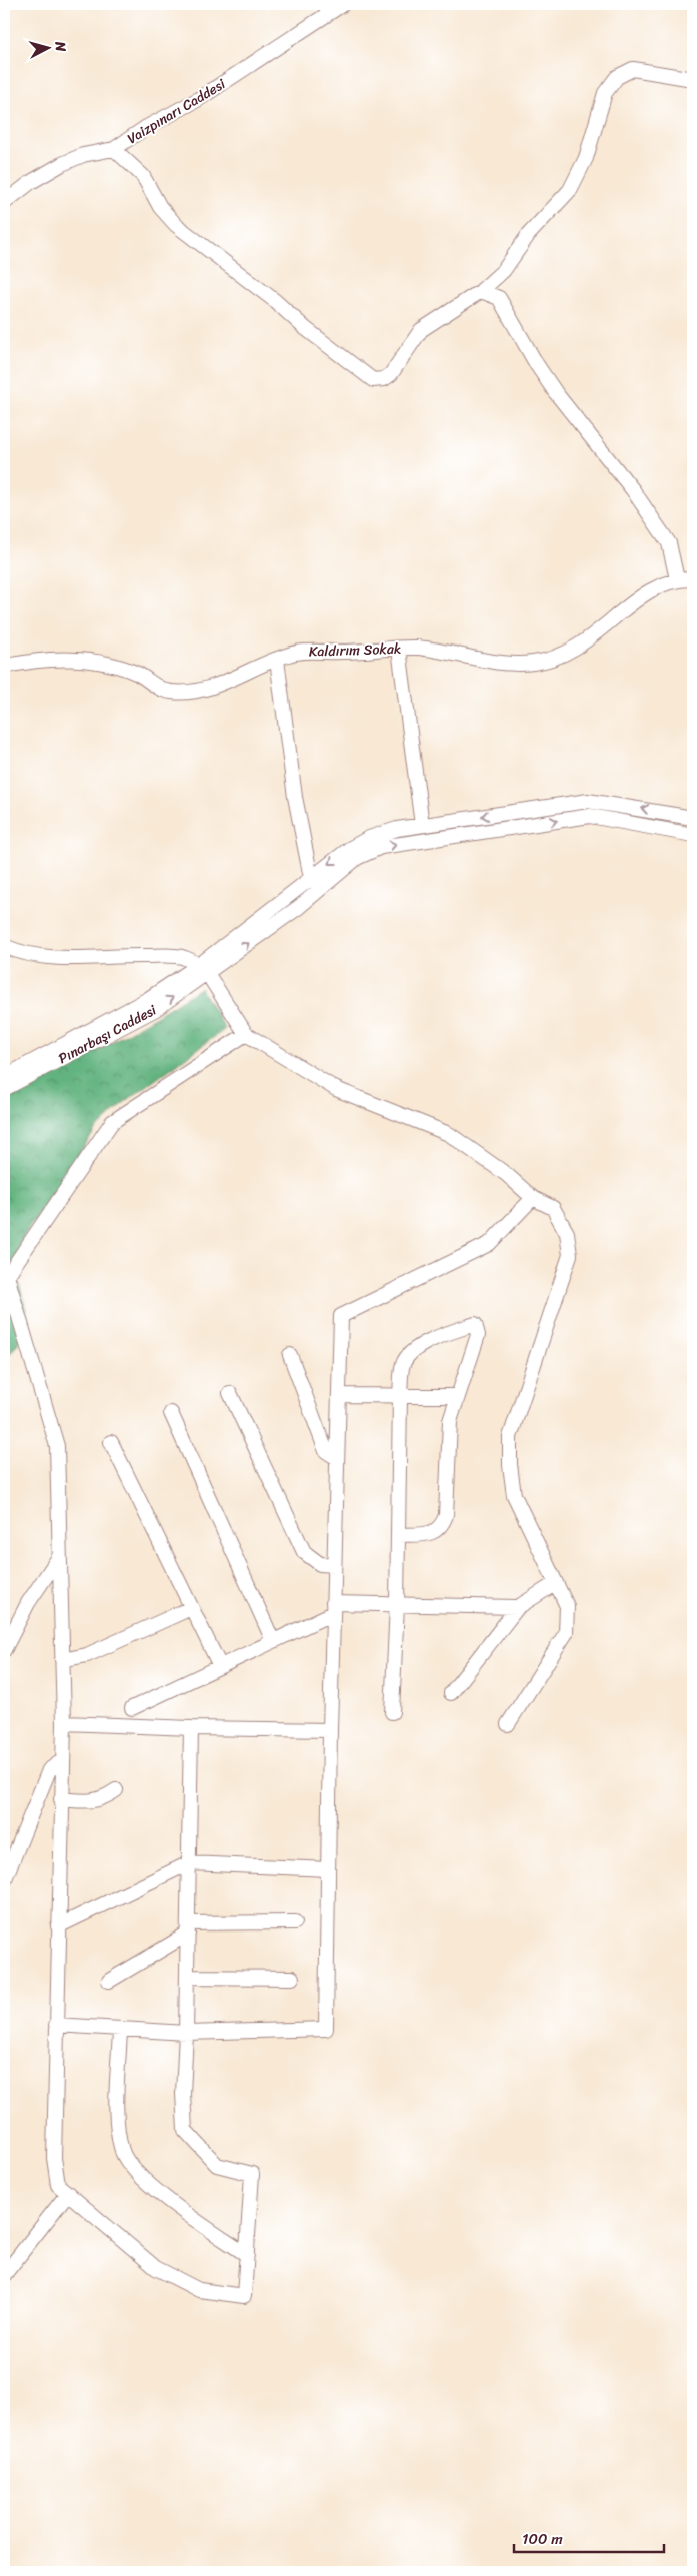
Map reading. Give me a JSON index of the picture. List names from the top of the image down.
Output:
{
  "streets": {
    "street": ["Vaizpınarı Caddesi", "Kaldırım Sokak", "Pınarbaşı Caddesi"]
  },
  "scale_bar": "100 m",
  "north": "right"
}
